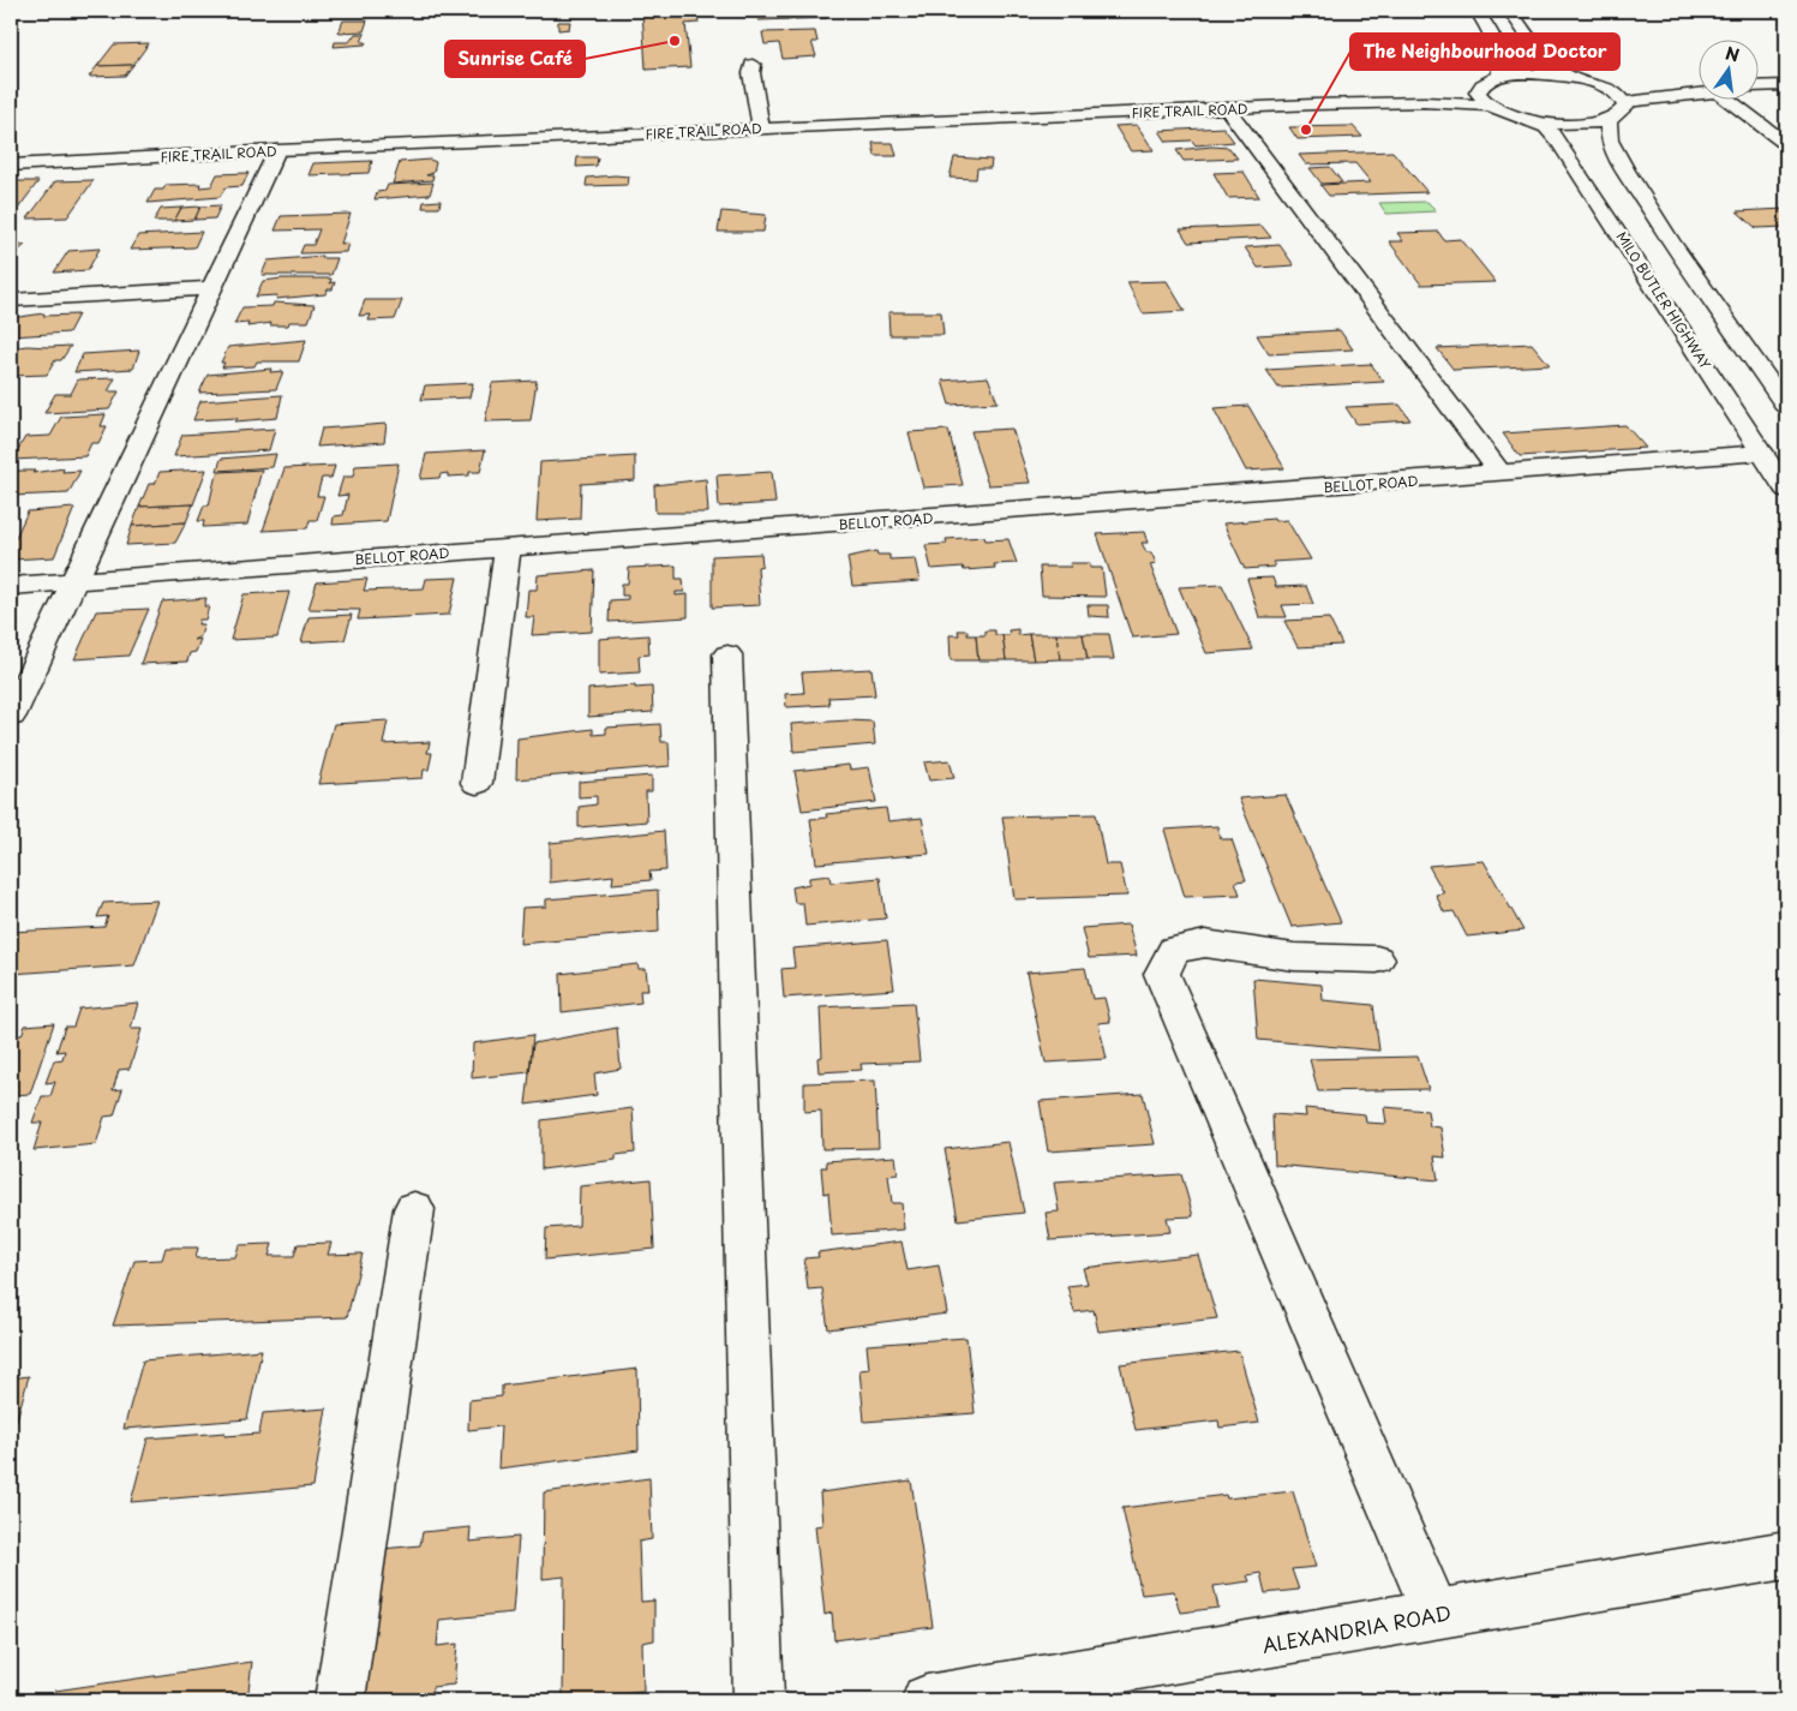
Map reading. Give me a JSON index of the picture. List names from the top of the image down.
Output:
{
  "streets": {
    "street": [
      "FIRE TRAIL ROAD",
      "MILO BUTLER HIGHWAY",
      "BELLOT ROAD",
      "ALEXANDRIA ROAD"
    ]
  },
  "crossings": [
    ["FIRE TRAIL ROAD", "MILO BUTLER HIGHWAY"],
    ["MILO BUTLER HIGHWAY", "BELLOT ROAD"]
  ],
  "places": ["Sunrise Café", "The Neighbourhood Doctor"],
  "north": "top"
}
